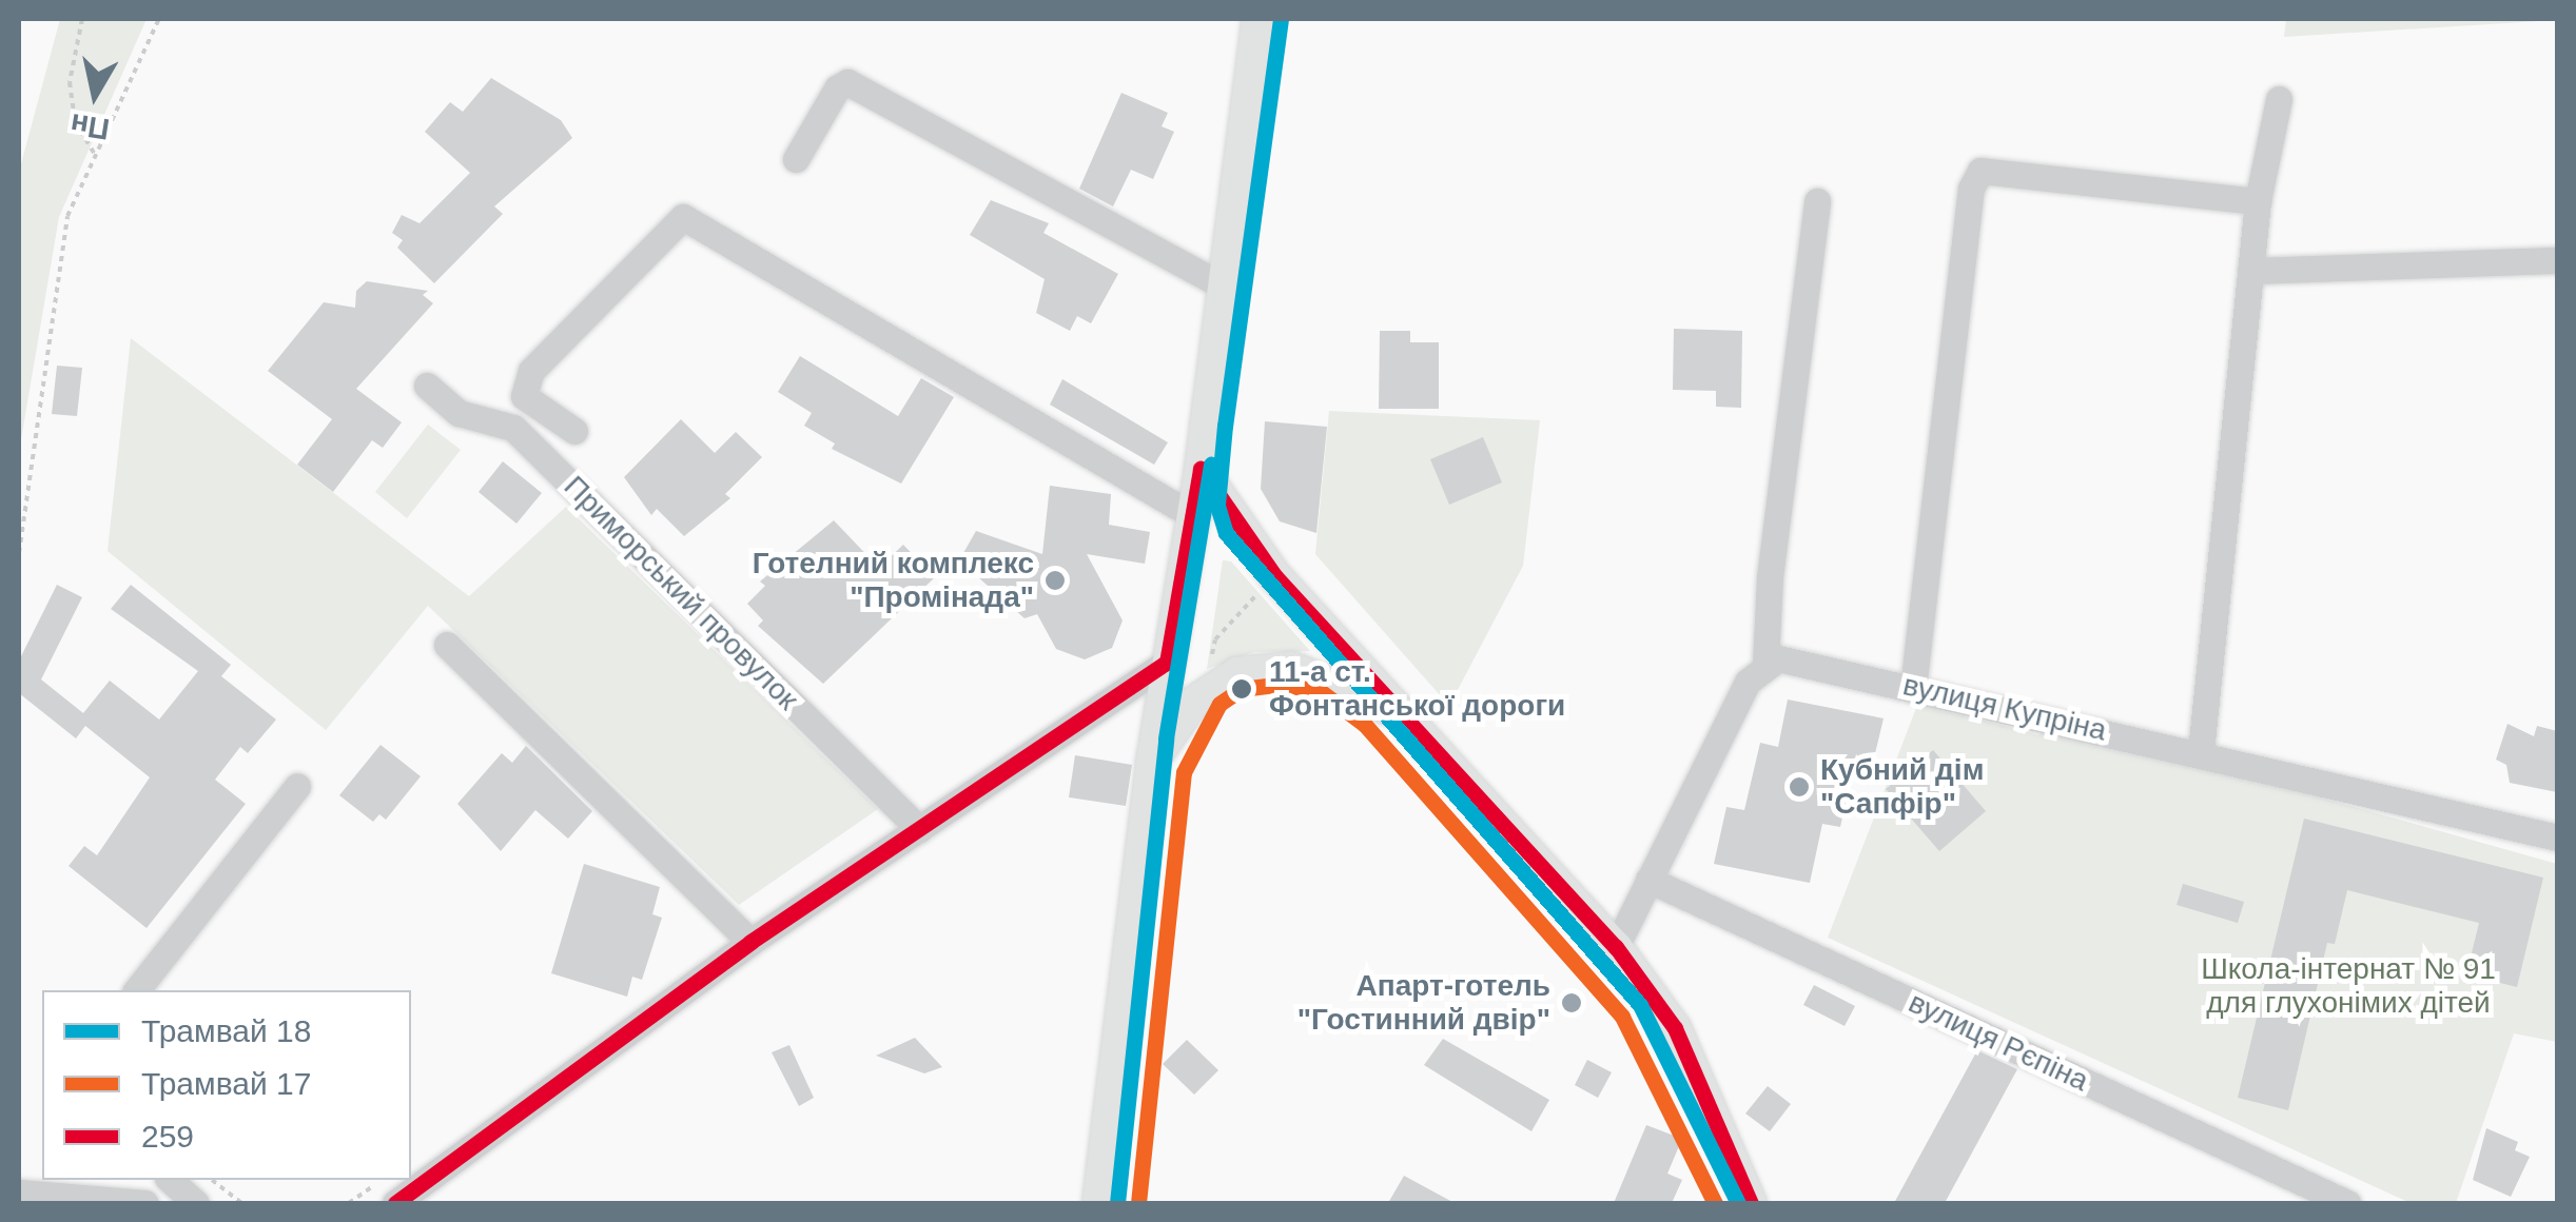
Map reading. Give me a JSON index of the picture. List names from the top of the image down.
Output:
{
  "streets": {
    "street": ["Приморський провулок", "вулиця Купріна", "вулиця Рєпіна"]
  },
  "parks": ["Школа-інтернат № 91 для глухонімих дітей"],
  "places": [
    "Готелний комплекс \"Промінада\"",
    "11-а ст. Фонтанської дороги",
    "Кубний дім \"Сапфір\"",
    "Апарт-готель \"Гостинний двір\""
  ],
  "lines": ["tram line 18", "transit line 259", "tram line 17"],
  "legend": ["Трамвай 18", "Трамвай 17", "259"],
  "north": "bottom"
}
